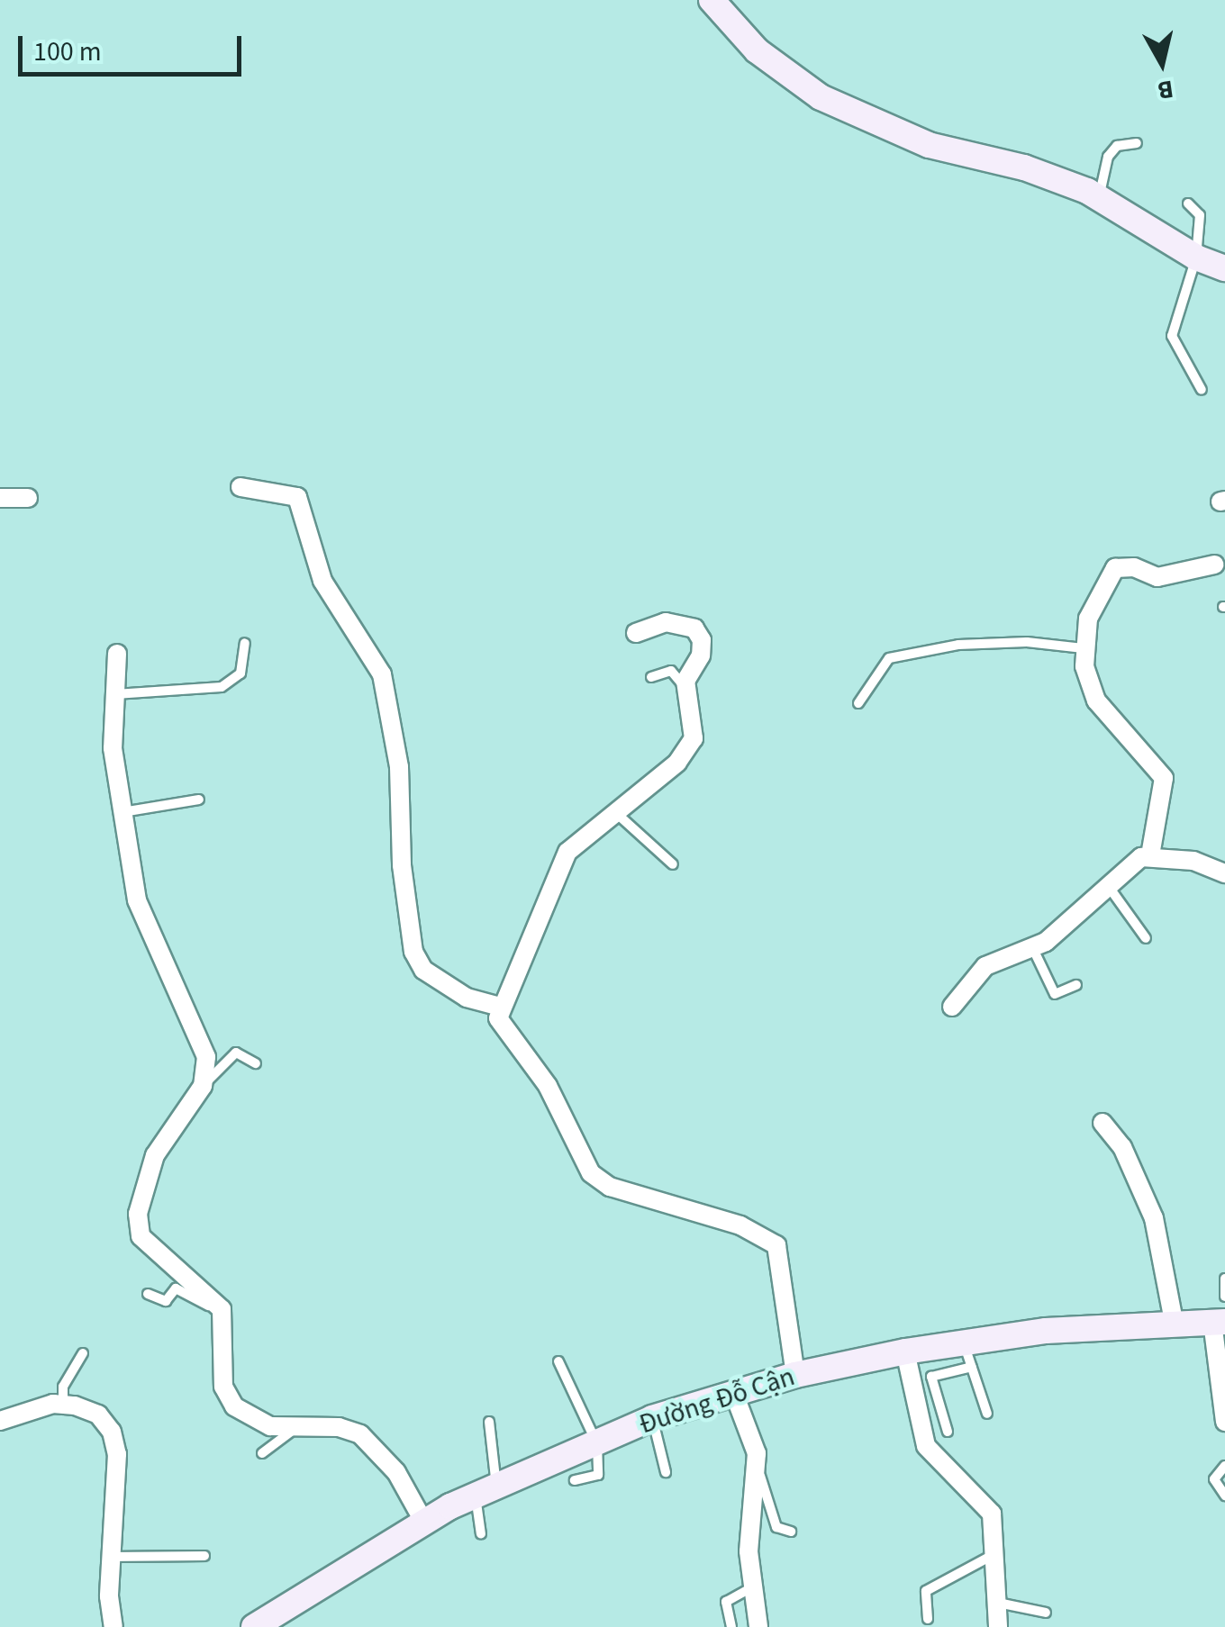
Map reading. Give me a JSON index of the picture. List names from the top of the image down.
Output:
{
  "streets": {
    "main road": ["Đường Đỗ Cận"]
  },
  "scale_bar": "100 m",
  "north": "bottom"
}
